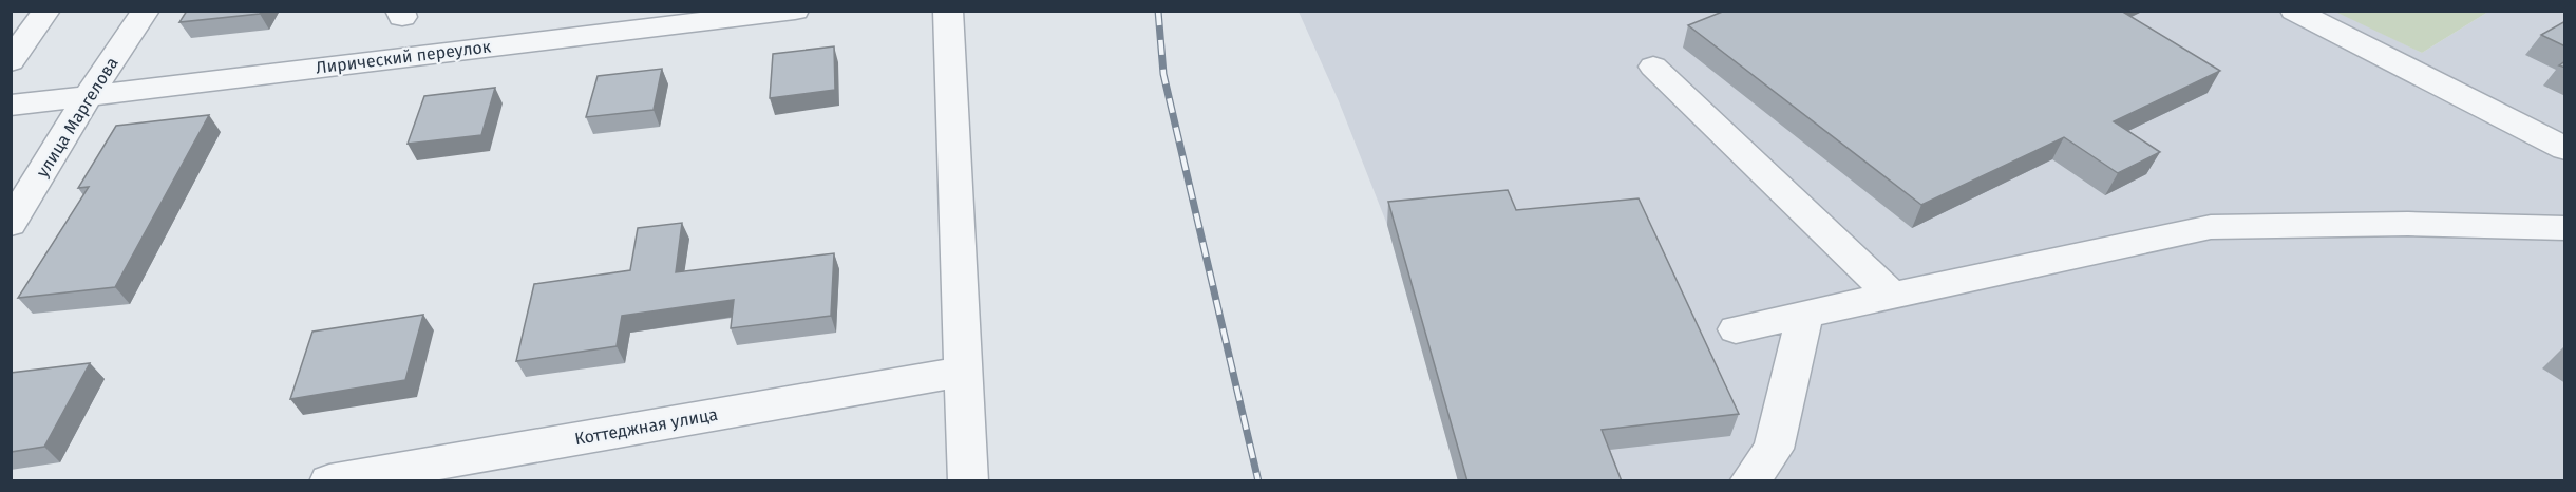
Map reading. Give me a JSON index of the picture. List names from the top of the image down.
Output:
{
  "streets": {
    "street": ["Лирический переулок", "улица Маргелова", "Коттеджная улица"]
  },
  "crossings": [
    ["Лирический переулок", "улица Маргелова"]
  ]
}
